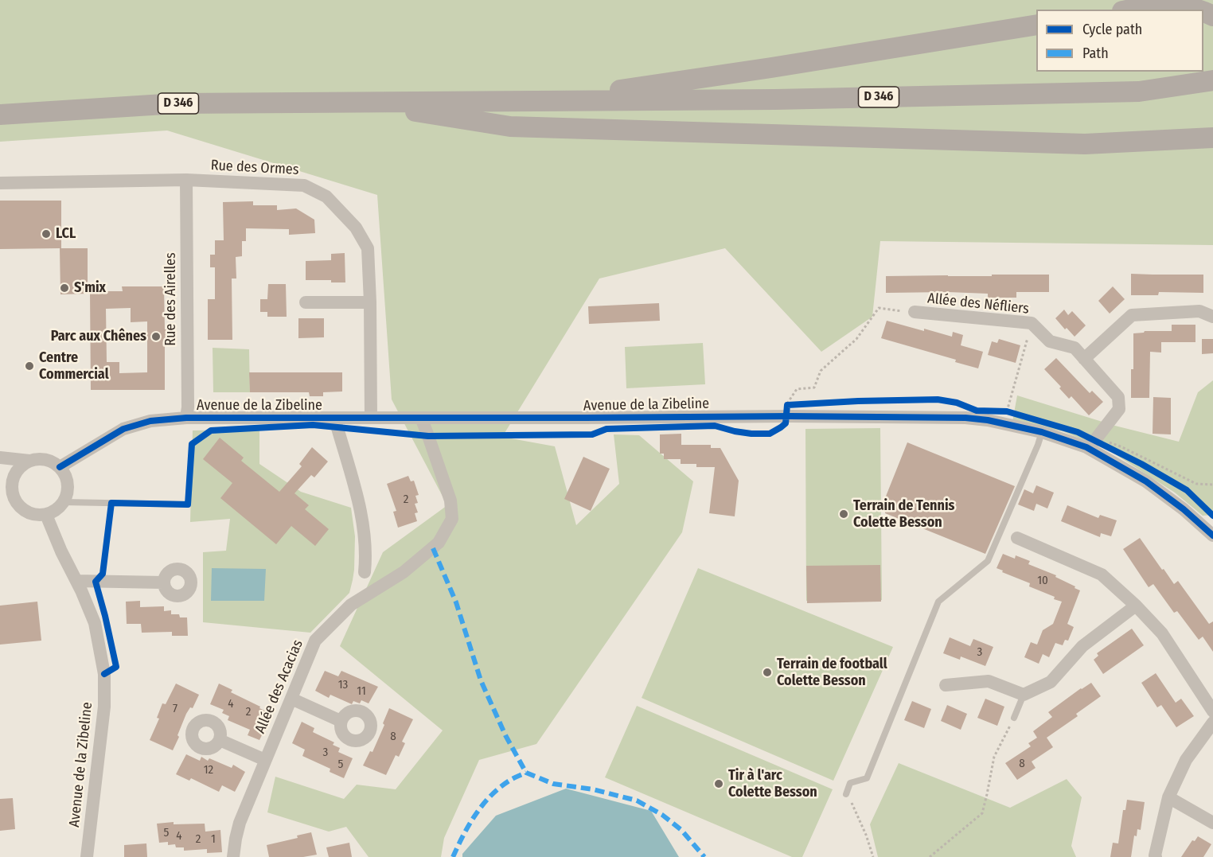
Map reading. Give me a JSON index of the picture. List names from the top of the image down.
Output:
{
  "streets": {
    "main road": ["D 346"],
    "street": [
      "Rue des Ormes",
      "Rue des Airelles",
      "Allée des Néfliers",
      "Avenue de la Zibeline",
      "Allée des Acacias"
    ]
  },
  "crossings": [
    ["Rue des Ormes", "Rue des Airelles"],
    ["Rue des Ormes", "Avenue de la Zibeline"],
    ["Rue des Airelles", "Avenue de la Zibeline"],
    ["Allée des Néfliers", "Avenue de la Zibeline"],
    ["Avenue de la Zibeline", "Allée des Acacias"]
  ],
  "places": [
    "LCL",
    "S'mix",
    "Parc aux Chênes",
    "Centre Commercial",
    "Terrain de Tennis Colette Besson",
    "Terrain de football Colette Besson",
    "Tir à l'arc Colette Besson"
  ],
  "house_numbers": [
    "2",
    "10",
    "3",
    "13",
    "11",
    "4",
    "7",
    "2",
    "8",
    "3",
    "8",
    "5",
    "12",
    "5",
    "4",
    "2",
    "1"
  ],
  "legend": ["Cycle path", "Path"]
}
